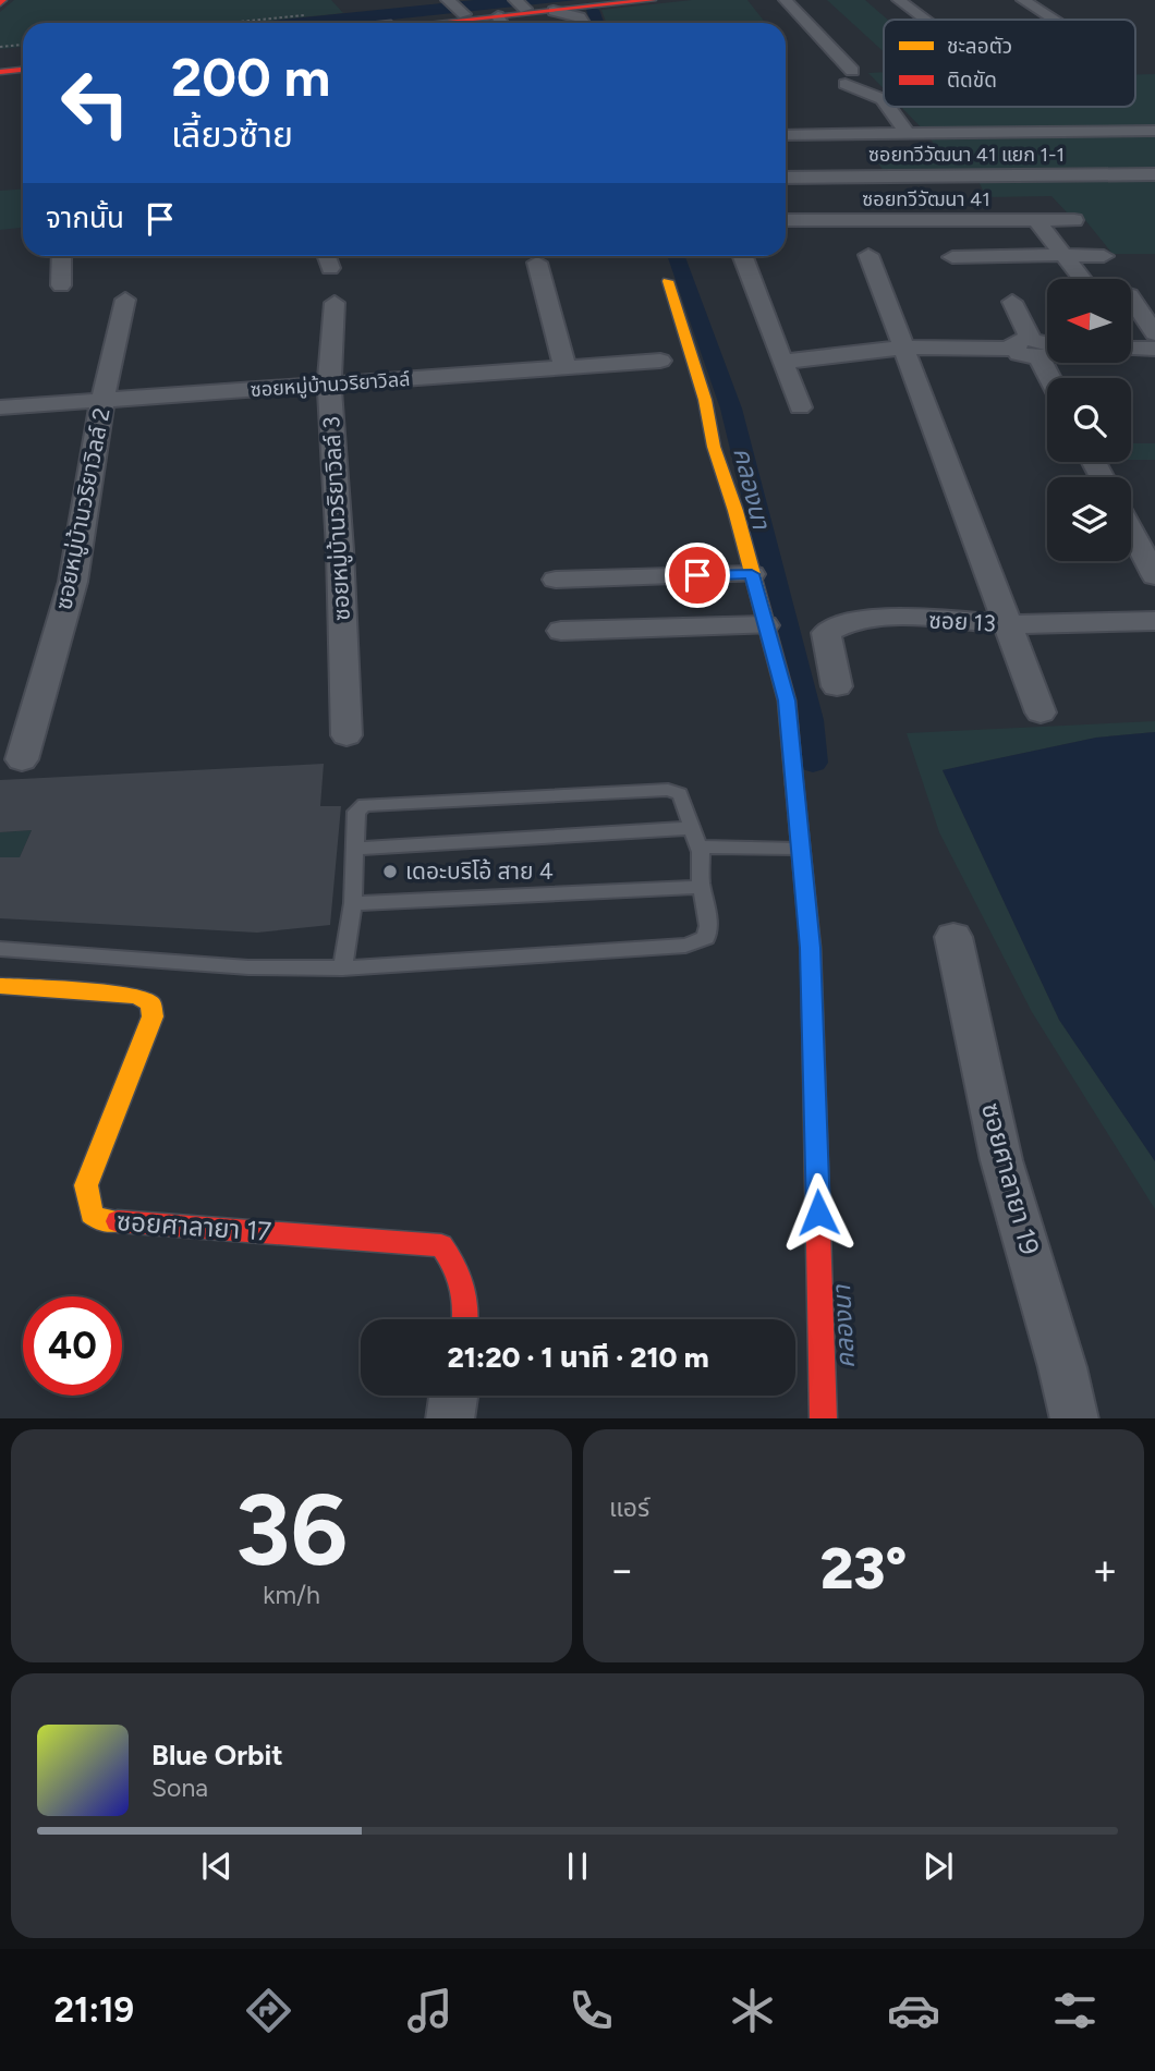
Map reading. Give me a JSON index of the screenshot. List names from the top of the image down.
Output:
{
  "streets": {
    "street": [
      "ซอยทวีวัฒนา 41 แยก 1-1",
      "ซอยทวีวัฒนา 41",
      "ซอยหมู่บ้านวริยาวิลล์",
      "ซอยหมู่บ้านวริยาวิลล์ 2",
      "ซอยหมู่บ้านวริยาวิลล์ 3",
      "ซอย 13",
      "ซอยศาลายา 19",
      "ซอยศาลายา 17"
    ]
  },
  "crossings": [
    ["ซอยหมู่บ้านวริยาวิลล์", "ซอยหมู่บ้านวริยาวิลล์ 2"],
    ["ซอยหมู่บ้านวริยาวิลล์", "ซอยหมู่บ้านวริยาวิลล์ 3"]
  ],
  "water": ["คลองนา"],
  "places": ["เดอะบริโอ้ สาย 4"],
  "legend": ["ชะลอตัว", "ติดขัด"],
  "north": "left",
  "page": {
    "turn": ["200 m", "เลี้ยวซ้าย"],
    "then": "จากนั้น",
    "limit": "40",
    "trip": "21:20 · 1 นาที · 210 m",
    "tile": [
      ["36", "km/h"],
      "แอร์"
    ],
    "heat": ["−", "23°", "+"],
    "song": ["Blue Orbit", "Sona"],
    "tabs": "21:19"
  }
}
